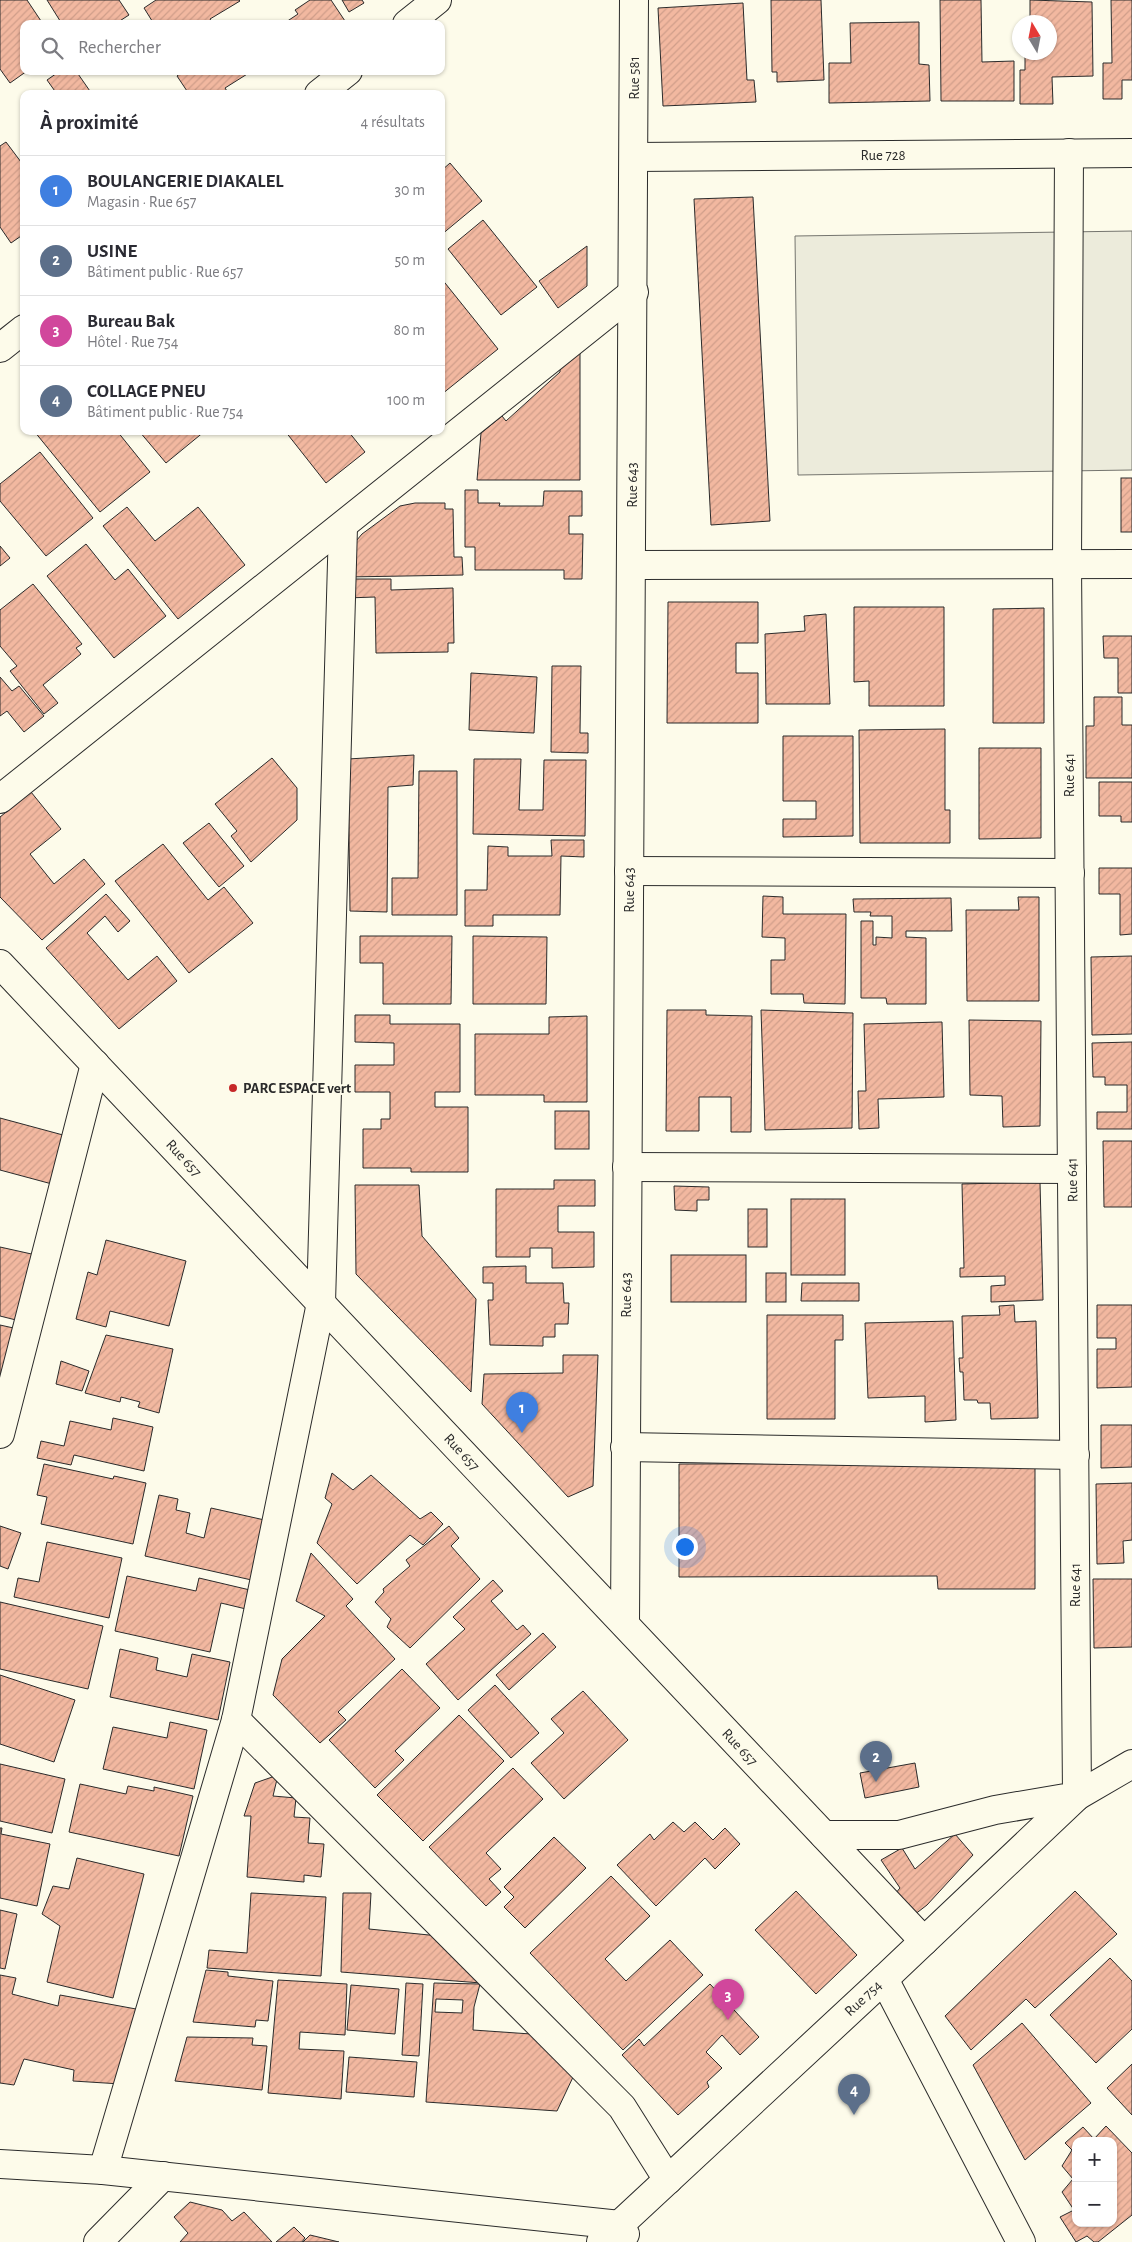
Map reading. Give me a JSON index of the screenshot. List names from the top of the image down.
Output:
{
  "streets": {
    "street": [
      "Rue 581",
      "Rue 728",
      "Rue 643",
      "Rue 641",
      "Rue 657",
      "Rue 754"
    ]
  },
  "crossings": [
    ["Rue 581", "Rue 728"],
    ["Rue 581", "Rue 643"],
    ["Rue 728", "Rue 643"],
    ["Rue 728", "Rue 641"],
    ["Rue 643", "Rue 657"],
    ["Rue 641", "Rue 754"],
    ["Rue 657", "Rue 754"]
  ],
  "places": ["PARC ESPACE vert"],
  "north": "top",
  "page": {
    "search": "Rechercher",
    "heading": ["À proximité", "4 résultats"],
    "list": [
      {
        "mark": "1",
        "name": "BOULANGERIE DIAKALEL",
        "note": "Magasin · Rue 657",
        "value": "30 m"
      },
      {
        "mark": "2",
        "name": "USINE",
        "note": "Bâtiment public · Rue 657",
        "value": "50 m"
      },
      {
        "mark": "3",
        "name": "Bureau Bak",
        "note": "Hôtel · Rue 754",
        "value": "80 m"
      },
      {
        "mark": "4",
        "name": "COLLAGE PNEU",
        "note": "Bâtiment public · Rue 754",
        "value": "100 m"
      }
    ],
    "pins": [
      "1",
      "2",
      "3",
      "4"
    ],
    "map_buttons": ["+", "−"]
  }
}
